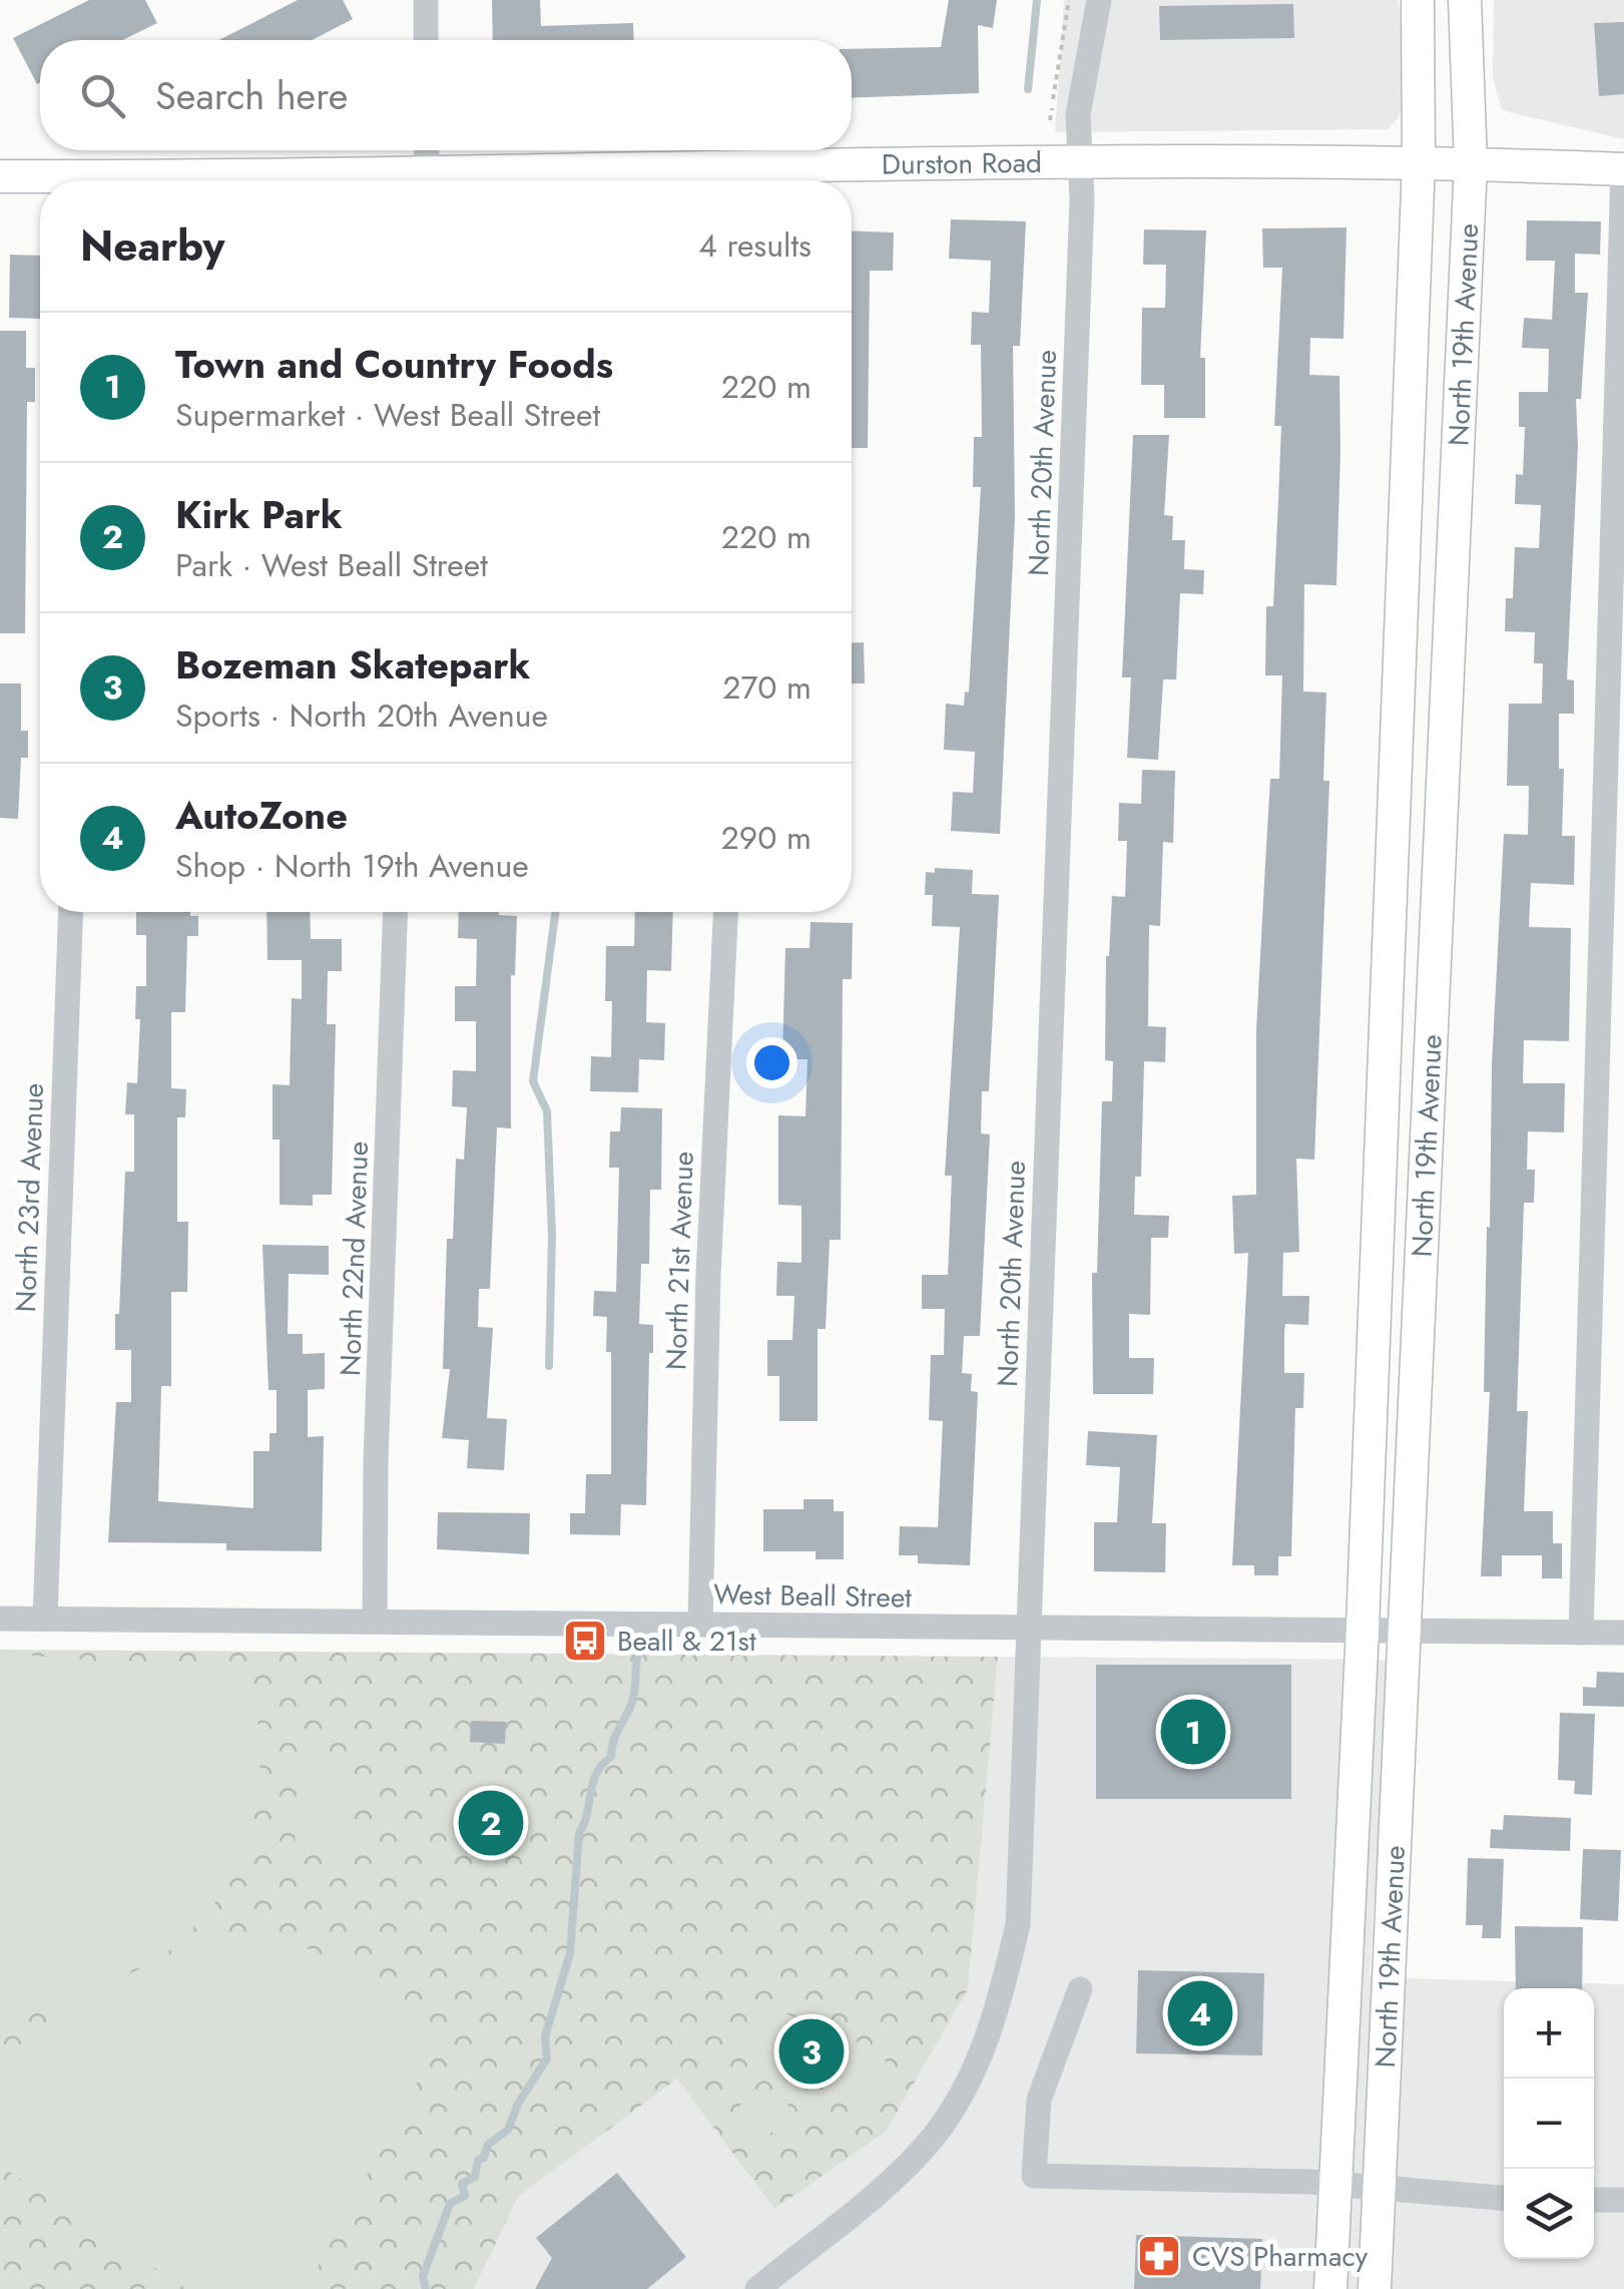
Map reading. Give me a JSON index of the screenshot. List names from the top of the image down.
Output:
{
  "streets": {
    "main road": ["Durston Road", "North 19th Avenue"],
    "street": [
      "North 20th Avenue",
      "North 23rd Avenue",
      "North 22nd Avenue",
      "North 21st Avenue",
      "West Beall Street"
    ]
  },
  "crossings": [
    ["Durston Road", "North 19th Avenue"],
    ["Durston Road", "North 20th Avenue"],
    ["North 19th Avenue", "West Beall Street"],
    ["North 20th Avenue", "West Beall Street"],
    ["North 23rd Avenue", "West Beall Street"],
    ["North 22nd Avenue", "West Beall Street"],
    ["North 21st Avenue", "West Beall Street"]
  ],
  "places": {
    "bus stop": ["Beall & 21st"],
    "pharmacy": ["CVS Pharmacy"]
  },
  "page": {
    "search": "Search here",
    "heading": ["Nearby", "4 results"],
    "list": [
      {
        "mark": "1",
        "name": "Town and Country Foods",
        "note": "Supermarket · West Beall Street",
        "value": "220 m"
      },
      {
        "mark": "2",
        "name": "Kirk Park",
        "note": "Park · West Beall Street",
        "value": "220 m"
      },
      {
        "mark": "3",
        "name": "Bozeman Skatepark",
        "note": "Sports · North 20th Avenue",
        "value": "270 m"
      },
      {
        "mark": "4",
        "name": "AutoZone",
        "note": "Shop · North 19th Avenue",
        "value": "290 m"
      }
    ],
    "pins": [
      "1",
      "2",
      "4",
      "3"
    ],
    "map_buttons": ["+", "−"]
  }
}
